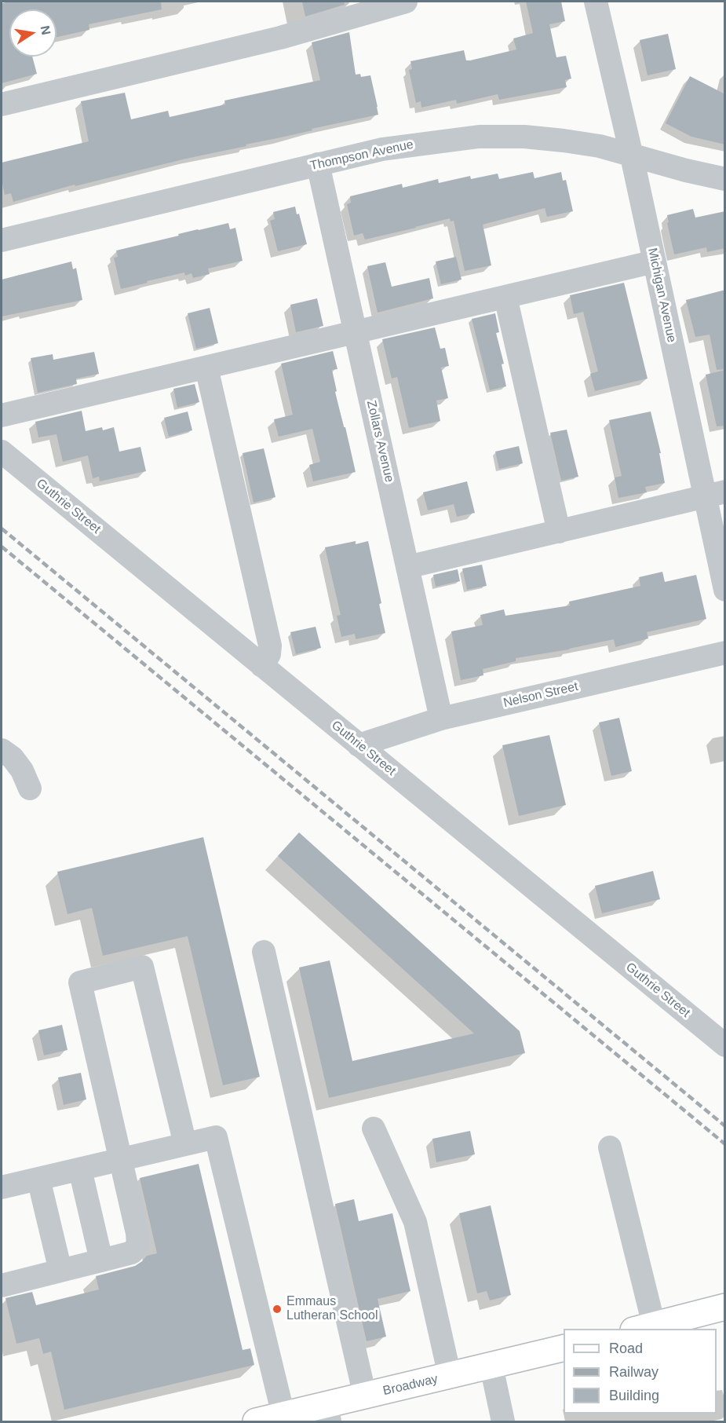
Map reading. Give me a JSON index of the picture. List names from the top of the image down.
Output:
{
  "streets": {
    "main road": ["Broadway"],
    "street": [
      "Thompson Avenue",
      "Michigan Avenue",
      "Zollars Avenue",
      "Guthrie Street",
      "Nelson Street"
    ]
  },
  "crossings": [
    ["Thompson Avenue", "Michigan Avenue"],
    ["Thompson Avenue", "Zollars Avenue"],
    ["Zollars Avenue", "Nelson Street"],
    ["Guthrie Street", "Nelson Street"]
  ],
  "places": ["Emmaus Lutheran School"],
  "legend": ["Road", "Railway", "Building"],
  "north": "right"
}
